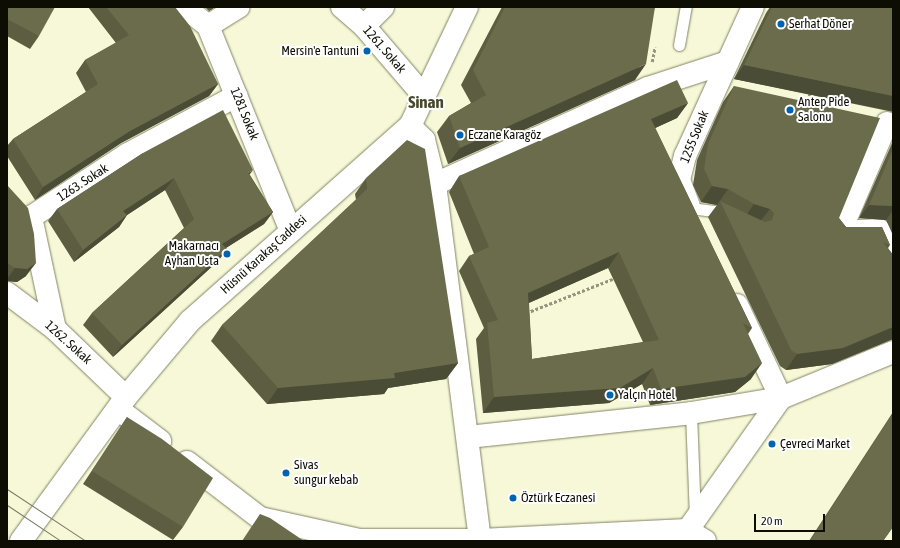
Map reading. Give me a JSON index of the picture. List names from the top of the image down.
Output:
{
  "streets": {
    "street": [
      "1261. Sokak",
      "1281 Sokak",
      "1255 Sokak",
      "1263. Sokak",
      "Hüsnü Karakaş Caddesi",
      "1262. Sokak"
    ]
  },
  "crossings": [
    ["1261. Sokak", "Hüsnü Karakaş Caddesi"],
    ["1281 Sokak", "1263. Sokak"],
    ["1281 Sokak", "Hüsnü Karakaş Caddesi"],
    ["1263. Sokak", "1262. Sokak"],
    ["Hüsnü Karakaş Caddesi", "1262. Sokak"]
  ],
  "districts": ["Sinan"],
  "places": [
    "Serhat Döner",
    "Mersin'e Tantuni",
    "Antep Pide Salonu",
    "Eczane Karagöz",
    "Makarnacı Ayhan Usta",
    "Yalçın Hotel",
    "Çevreci Market",
    "Sivas sungur kebab",
    "Öztürk Eczanesi"
  ],
  "scale_bar": "20 m"
}
